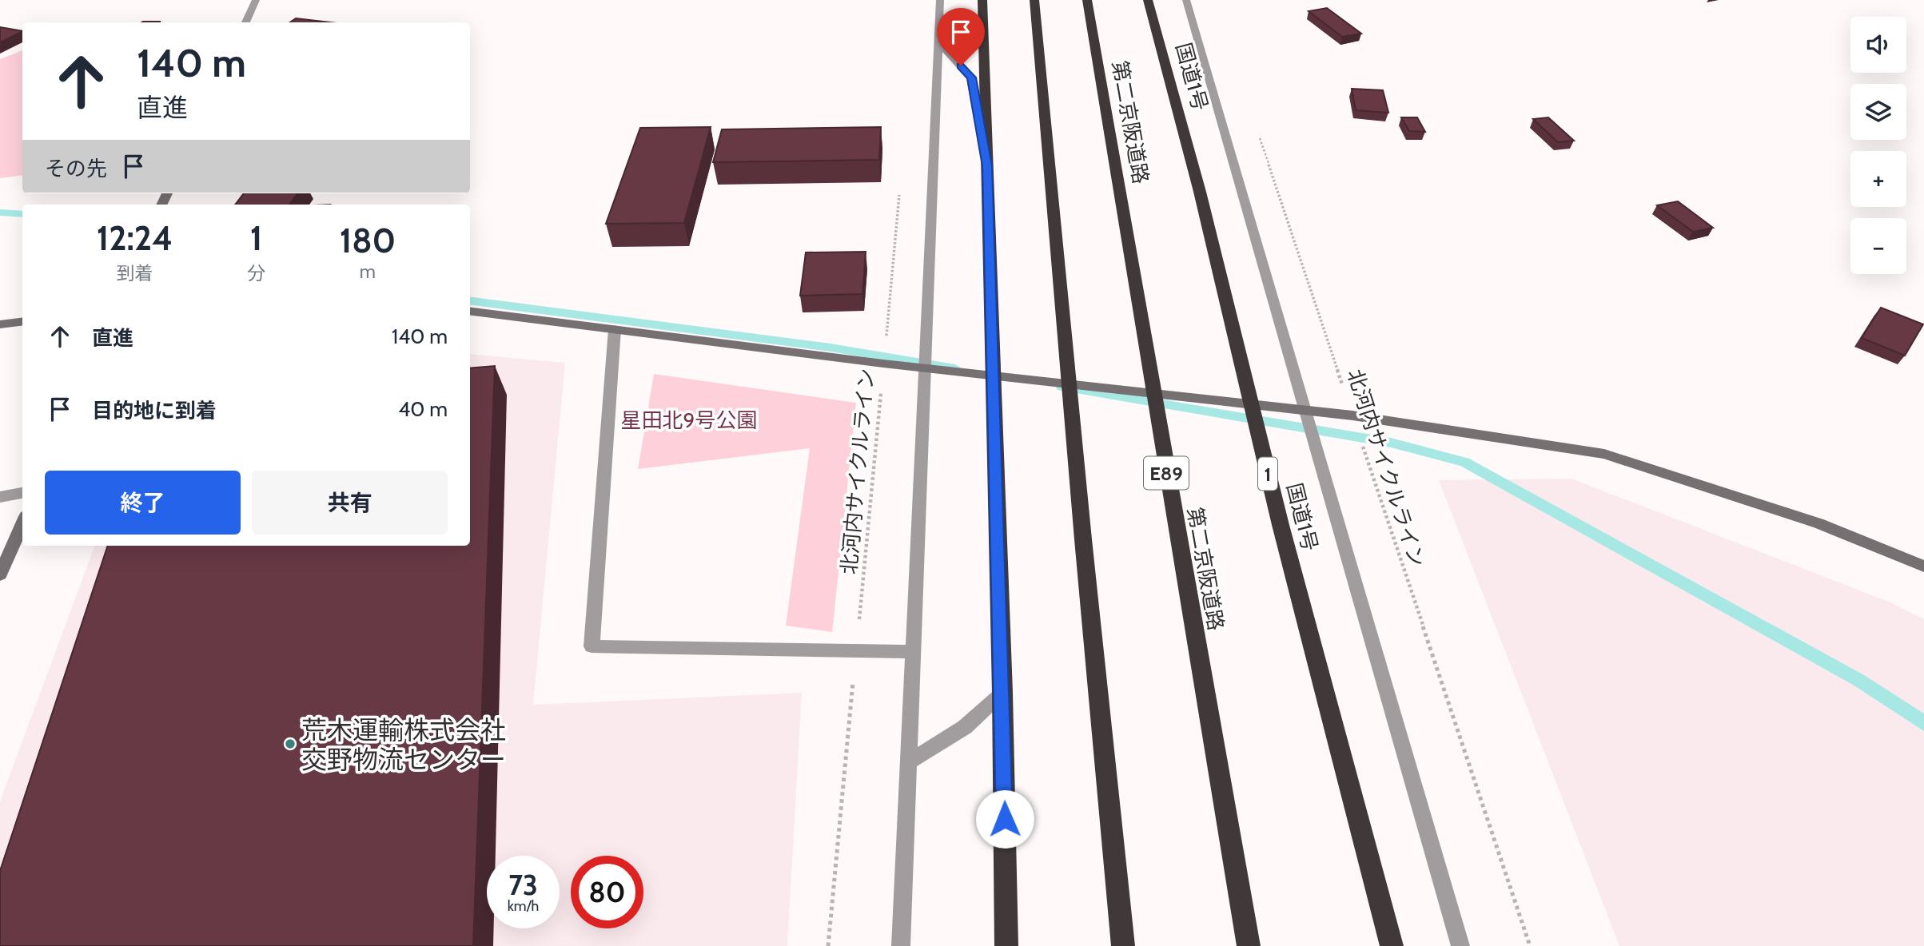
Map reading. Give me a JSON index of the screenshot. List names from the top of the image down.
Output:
{
  "streets": {
    "highway": [
      "国道1号",
      "第二京阪道路",
      "E89",
      "1"
    ],
    "path": ["北河内サイクルライン"]
  },
  "parks": ["星田北9号公園"],
  "places": ["荒木運輸株式会社 交野物流センター"],
  "page": {
    "map_buttons": ["+", "−"],
    "turn": ["140 m", "直進"],
    "then": "その先",
    "eta": [
      "12:24",
      "到着",
      "1",
      "分",
      "180",
      "m"
    ],
    "list": [
      {
        "name": "直進",
        "value": "140 m"
      },
      {
        "name": "目的地に到着",
        "value": "40 m"
      }
    ],
    "buttons": ["終了", "共有"],
    "speed": "73 km/h",
    "limit": "80"
  }
}
